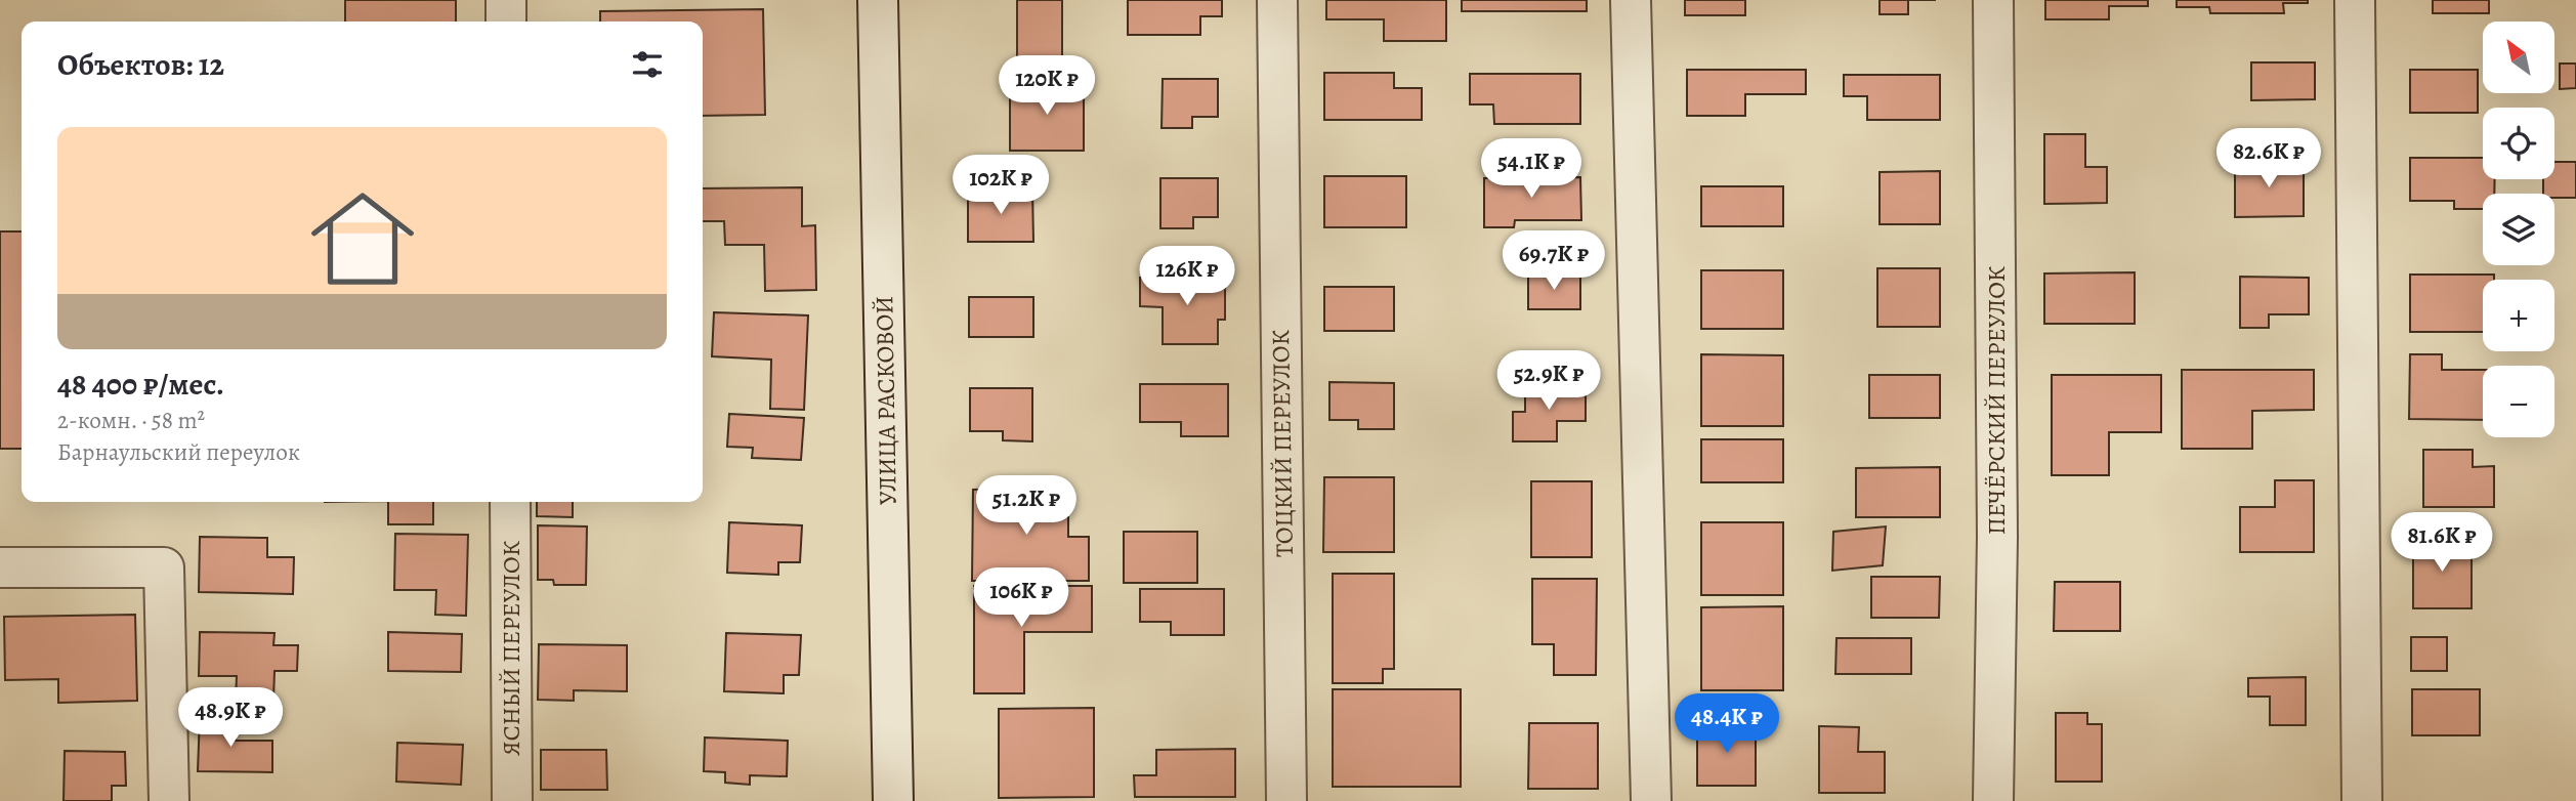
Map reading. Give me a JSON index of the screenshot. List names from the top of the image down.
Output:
{
  "streets": {
    "street": [
      "УЛИЦА РАСКОВОЙ",
      "ПЕЧЁРСКИЙ ПЕРЕУЛОК",
      "ТОЦКИЙ ПЕРЕУЛОК",
      "ЯСНЫЙ ПЕРЕУЛОК"
    ]
  },
  "north": "top left",
  "page": {
    "map_buttons": ["+", "−"],
    "heading": "Объектов: 12",
    "price": [
      "120K ₽",
      "82.6K ₽",
      "54.1K ₽",
      "102K ₽",
      "69.7K ₽",
      "126K ₽",
      "52.9K ₽",
      "51.2K ₽",
      "81.6K ₽",
      "106K ₽",
      "48.9K ₽",
      "48.4K ₽"
    ],
    "list": [
      {
        "name": "48 400 ₽/мес.",
        "note": "2-комн. · 58 m² · Барнаульский переулок"
      }
    ]
  }
}
